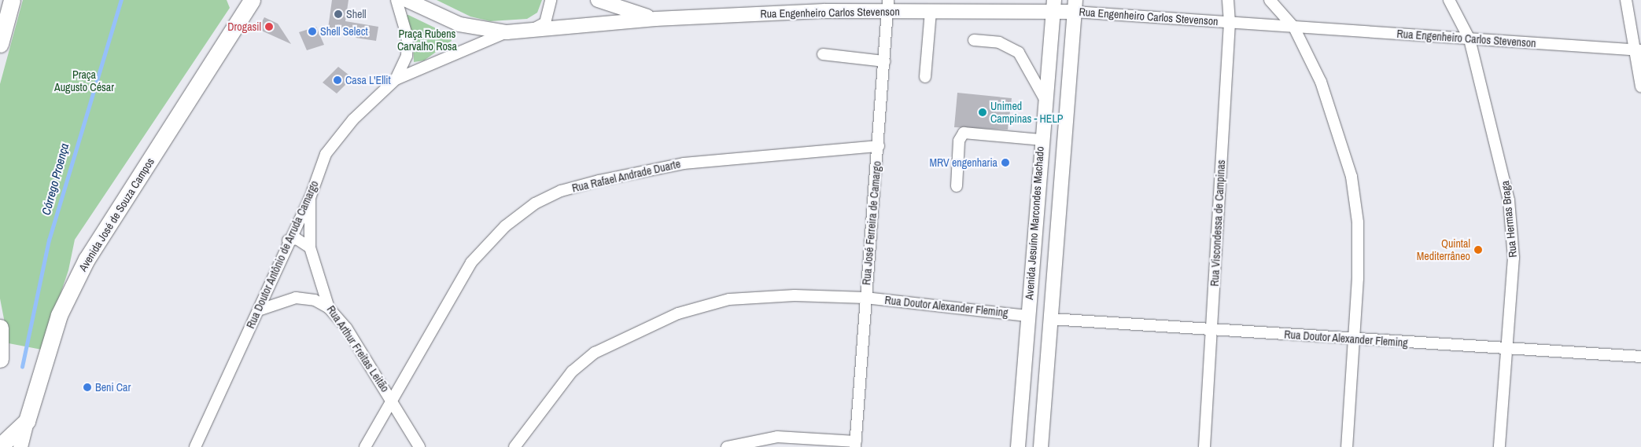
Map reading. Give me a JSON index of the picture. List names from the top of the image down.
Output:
{
  "streets": {
    "highway": ["Avenida José de Souza Campos"],
    "main road": ["Rua Engenheiro Carlos Stevenson", "Avenida Jesuíno Marcondes Machado"],
    "street": [
      "Rua Rafael Andrade Duarte",
      "Rua Hermas Braga",
      "Rua José Ferreira de Camargo",
      "Rua Viscondessa de Campinas",
      "Rua Doutor Antônio de Arruda Camargo",
      "Rua Doutor Alexander Fleming",
      "Rua Arthur Freitas Leitão"
    ]
  },
  "crossings": [
    ["Rua Engenheiro Carlos Stevenson", "Rua Hermas Braga"],
    ["Rua Engenheiro Carlos Stevenson", "Rua José Ferreira de Camargo"],
    ["Rua Engenheiro Carlos Stevenson", "Avenida Jesuíno Marcondes Machado"],
    ["Rua Engenheiro Carlos Stevenson", "Rua Viscondessa de Campinas"],
    ["Rua Engenheiro Carlos Stevenson", "Rua Doutor Antônio de Arruda Camargo"],
    ["Rua Rafael Andrade Duarte", "Rua José Ferreira de Camargo"],
    ["Rua Rafael Andrade Duarte", "Rua Arthur Freitas Leitão"],
    ["Rua Hermas Braga", "Rua Doutor Alexander Fleming"],
    ["Rua José Ferreira de Camargo", "Rua Doutor Alexander Fleming"],
    ["Avenida Jesuíno Marcondes Machado", "Rua Doutor Alexander Fleming"],
    ["Rua Viscondessa de Campinas", "Rua Doutor Alexander Fleming"],
    ["Rua Doutor Antônio de Arruda Camargo", "Rua Arthur Freitas Leitão"]
  ],
  "water": ["Córrego Proença"],
  "parks": ["Praça Rubens Carvalho Rosa", "Praça Augusto César"],
  "places": [
    "Shell",
    "Drogasil",
    "Shell Select",
    "Casa L'Ellit",
    "Unimed Campinas - HELP",
    "MRV engenharia",
    "Quintal Mediterrâneo",
    "Beni Car"
  ]
}
